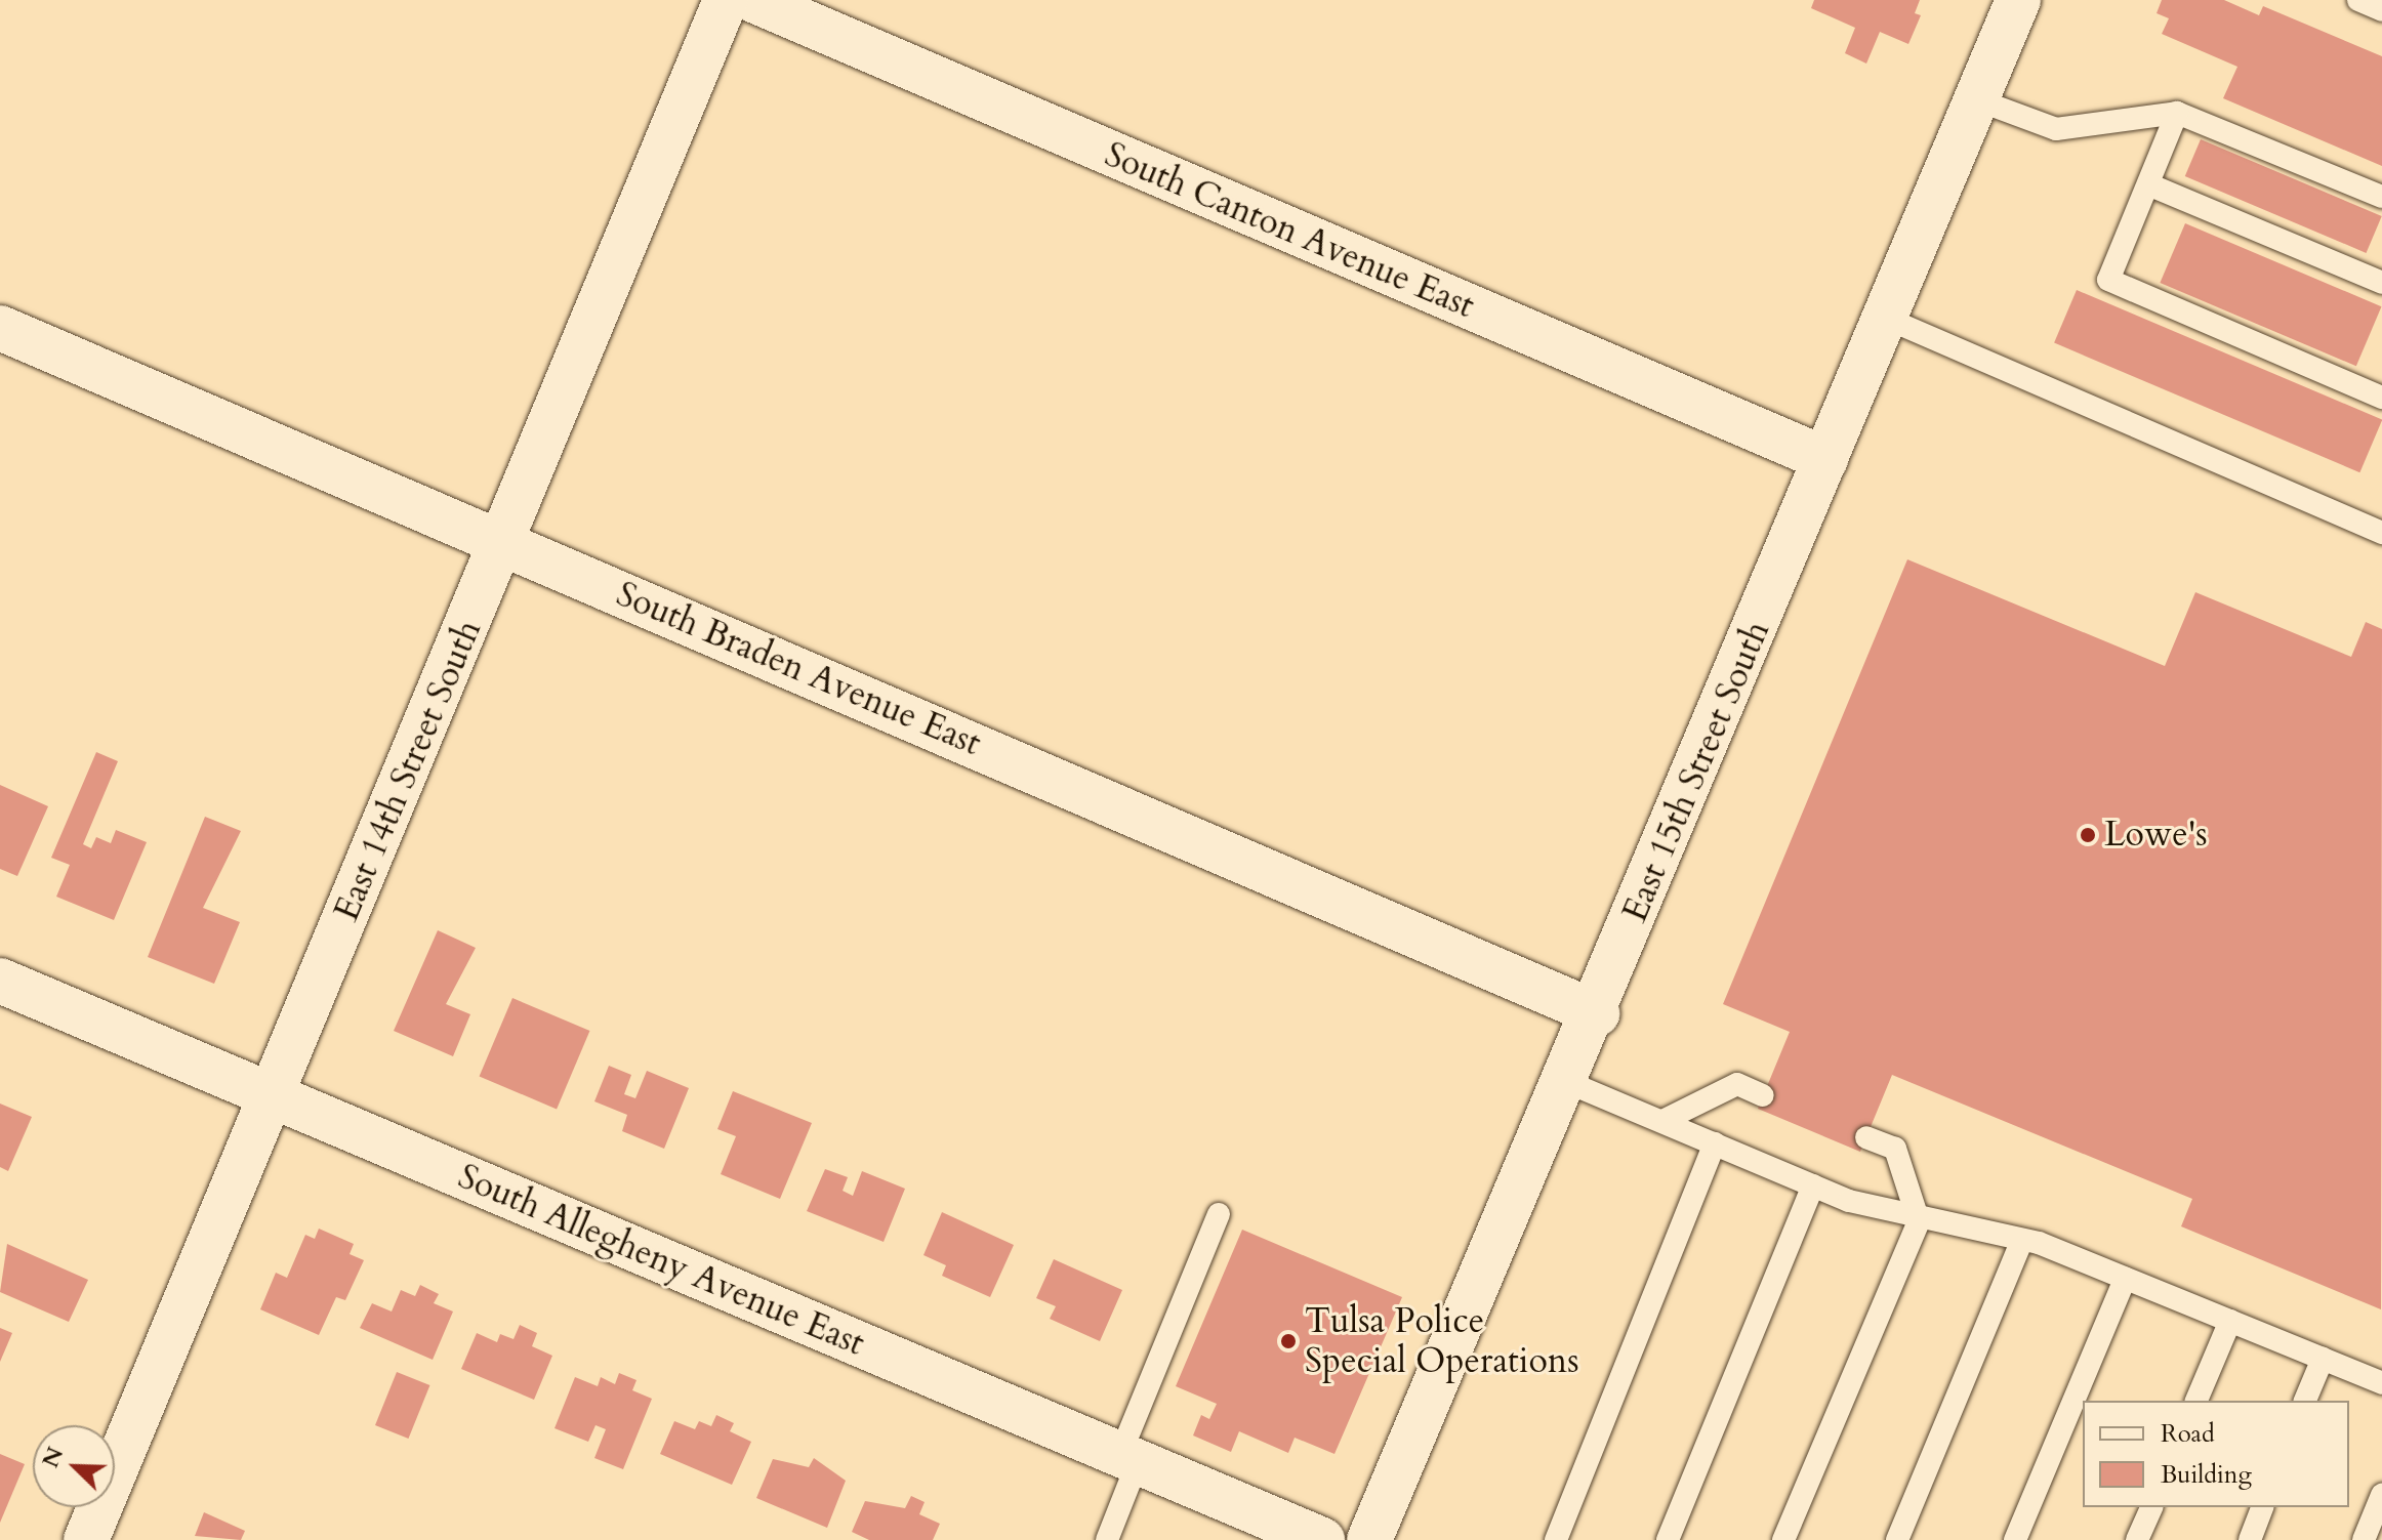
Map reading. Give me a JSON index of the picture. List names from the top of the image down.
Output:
{
  "streets": {
    "street": [
      "South Canton Avenue East",
      "South Braden Avenue East",
      "East 14th Street South",
      "East 15th Street South",
      "South Allegheny Avenue East"
    ]
  },
  "crossings": [
    ["South Canton Avenue East", "East 15th Street South"],
    ["South Braden Avenue East", "East 14th Street South"],
    ["South Braden Avenue East", "East 15th Street South"],
    ["East 14th Street South", "South Allegheny Avenue East"]
  ],
  "places": ["Lowe's", "Tulsa Police Special Operations"],
  "legend": ["Road", "Building"],
  "north": "top left"
}
